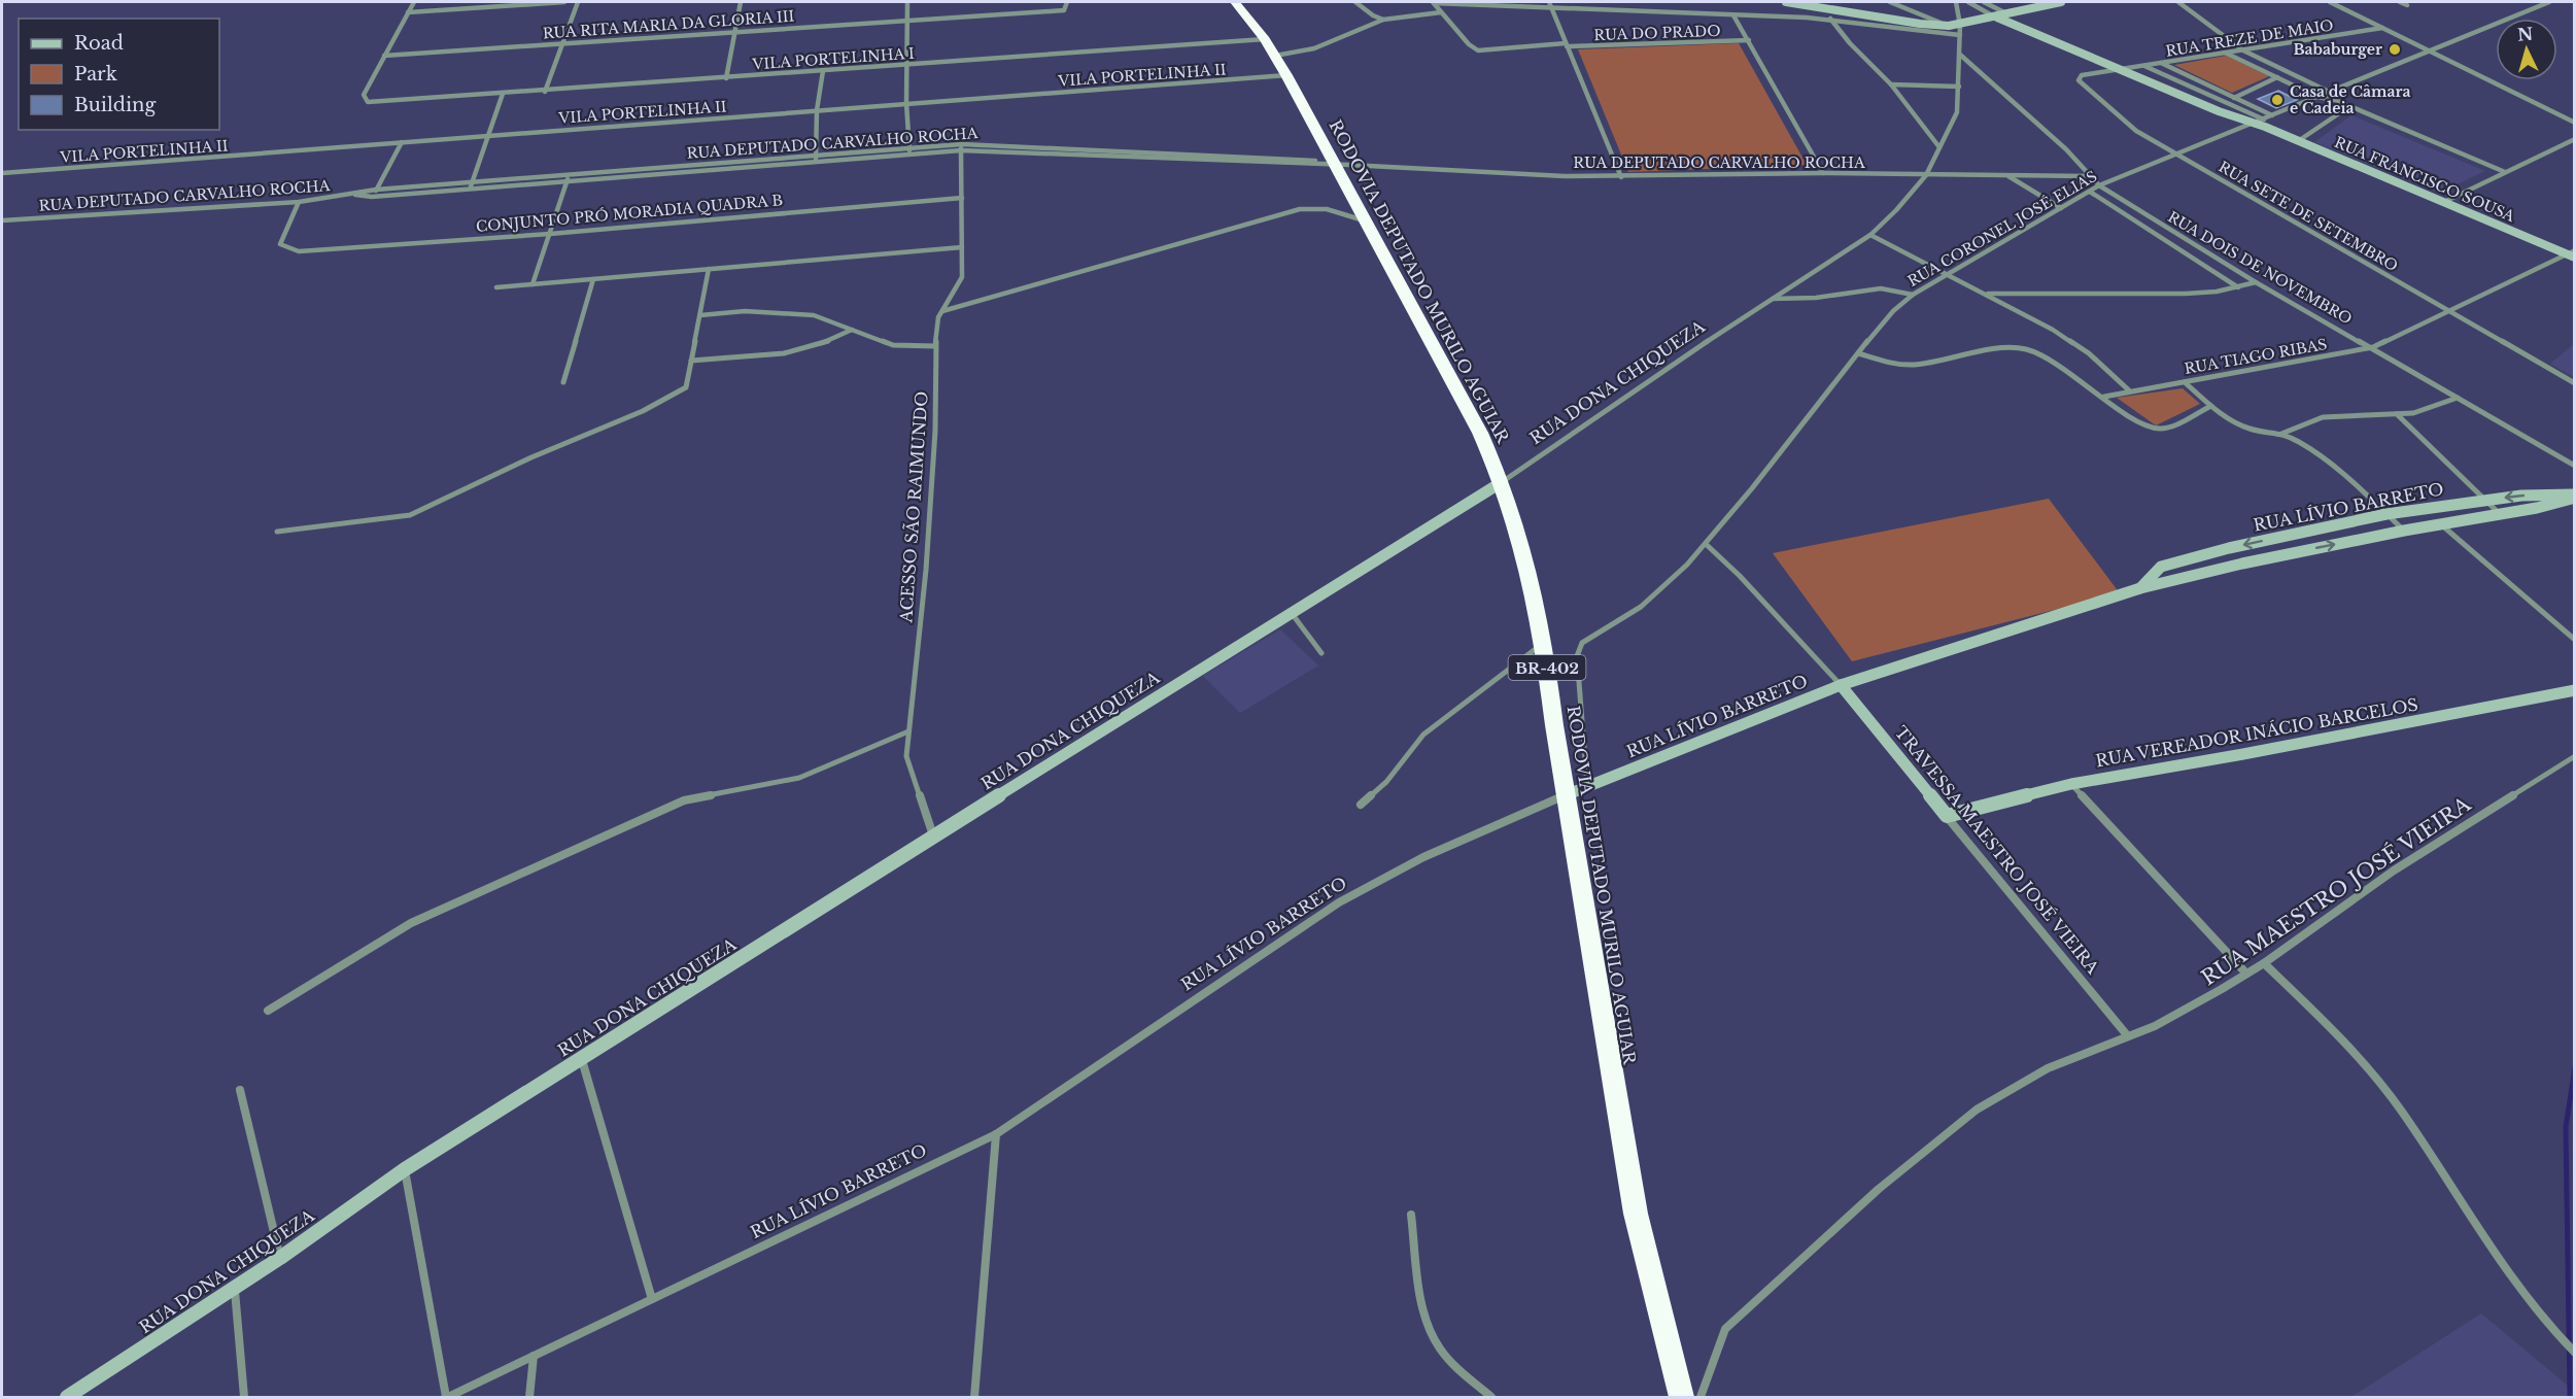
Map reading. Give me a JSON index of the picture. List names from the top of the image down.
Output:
{
  "streets": {
    "highway": ["RODOVIA DEPUTADO MURILO AGUIAR", "BR-402"],
    "street": [
      "RUA RITA MARIA DA GLORIA III",
      "RUA DO PRADO",
      "RUA TREZE DE MAIO",
      "VILA PORTELINHA I",
      "VILA PORTELINHA II",
      "RUA DEPUTADO CARVALHO ROCHA",
      "RUA FRANCISCO SOUSA",
      "CONJUNTO PRÓ MORADIA QUADRA B",
      "RUA SETE DE SETEMBRO",
      "RUA CORONEL JOSÉ ELIAS",
      "RUA DOIS DE NOVEMBRO",
      "RUA TIAGO RIBAS",
      "RUA DONA CHIQUEZA",
      "ACESSO SÃO RAIMUNDO",
      "RUA LÍVIO BARRETO",
      "RUA VEREADOR INÁCIO BARCELOS",
      "TRAVESSA MAESTRO JOSÉ VIEIRA",
      "RUA MAESTRO JOSÉ VIEIRA"
    ]
  },
  "crossings": [
    ["RUA RITA MARIA DA GLORIA III", "VILA PORTELINHA I"],
    ["RUA TREZE DE MAIO", "RUA FRANCISCO SOUSA"],
    ["RUA TREZE DE MAIO", "RUA SETE DE SETEMBRO"],
    ["VILA PORTELINHA I", "RODOVIA DEPUTADO MURILO AGUIAR"],
    ["VILA PORTELINHA II", "RODOVIA DEPUTADO MURILO AGUIAR"],
    ["RUA DEPUTADO CARVALHO ROCHA", "CONJUNTO PRÓ MORADIA QUADRA B"],
    ["RUA DEPUTADO CARVALHO ROCHA", "RUA DOIS DE NOVEMBRO"],
    ["RUA DEPUTADO CARVALHO ROCHA", "RODOVIA DEPUTADO MURILO AGUIAR"],
    ["RUA DEPUTADO CARVALHO ROCHA", "RUA DONA CHIQUEZA"],
    ["RUA DEPUTADO CARVALHO ROCHA", "ACESSO SÃO RAIMUNDO"],
    ["RUA FRANCISCO SOUSA", "RUA SETE DE SETEMBRO"],
    ["RUA FRANCISCO SOUSA", "RUA CORONEL JOSÉ ELIAS"],
    ["RUA FRANCISCO SOUSA", "RUA TIAGO RIBAS"],
    ["CONJUNTO PRÓ MORADIA QUADRA B", "ACESSO SÃO RAIMUNDO"],
    ["RUA SETE DE SETEMBRO", "RUA CORONEL JOSÉ ELIAS"],
    ["RUA SETE DE SETEMBRO", "RUA TIAGO RIBAS"],
    ["RUA CORONEL JOSÉ ELIAS", "RUA DOIS DE NOVEMBRO"],
    ["RUA CORONEL JOSÉ ELIAS", "RUA LÍVIO BARRETO"],
    ["RUA DOIS DE NOVEMBRO", "RUA TIAGO RIBAS"],
    ["RUA DOIS DE NOVEMBRO", "RUA DONA CHIQUEZA"],
    ["RODOVIA DEPUTADO MURILO AGUIAR", "RUA DONA CHIQUEZA"],
    ["RODOVIA DEPUTADO MURILO AGUIAR", "RUA LÍVIO BARRETO"],
    ["RUA DONA CHIQUEZA", "ACESSO SÃO RAIMUNDO"],
    ["RUA LÍVIO BARRETO", "TRAVESSA MAESTRO JOSÉ VIEIRA"],
    ["RUA VEREADOR INÁCIO BARCELOS", "TRAVESSA MAESTRO JOSÉ VIEIRA"],
    ["TRAVESSA MAESTRO JOSÉ VIEIRA", "RUA MAESTRO JOSÉ VIEIRA"]
  ],
  "places": ["Bababurger", "Casa de Câmara e Cadeia"],
  "legend": ["Road", "Park", "Building"],
  "north": "top"
}
